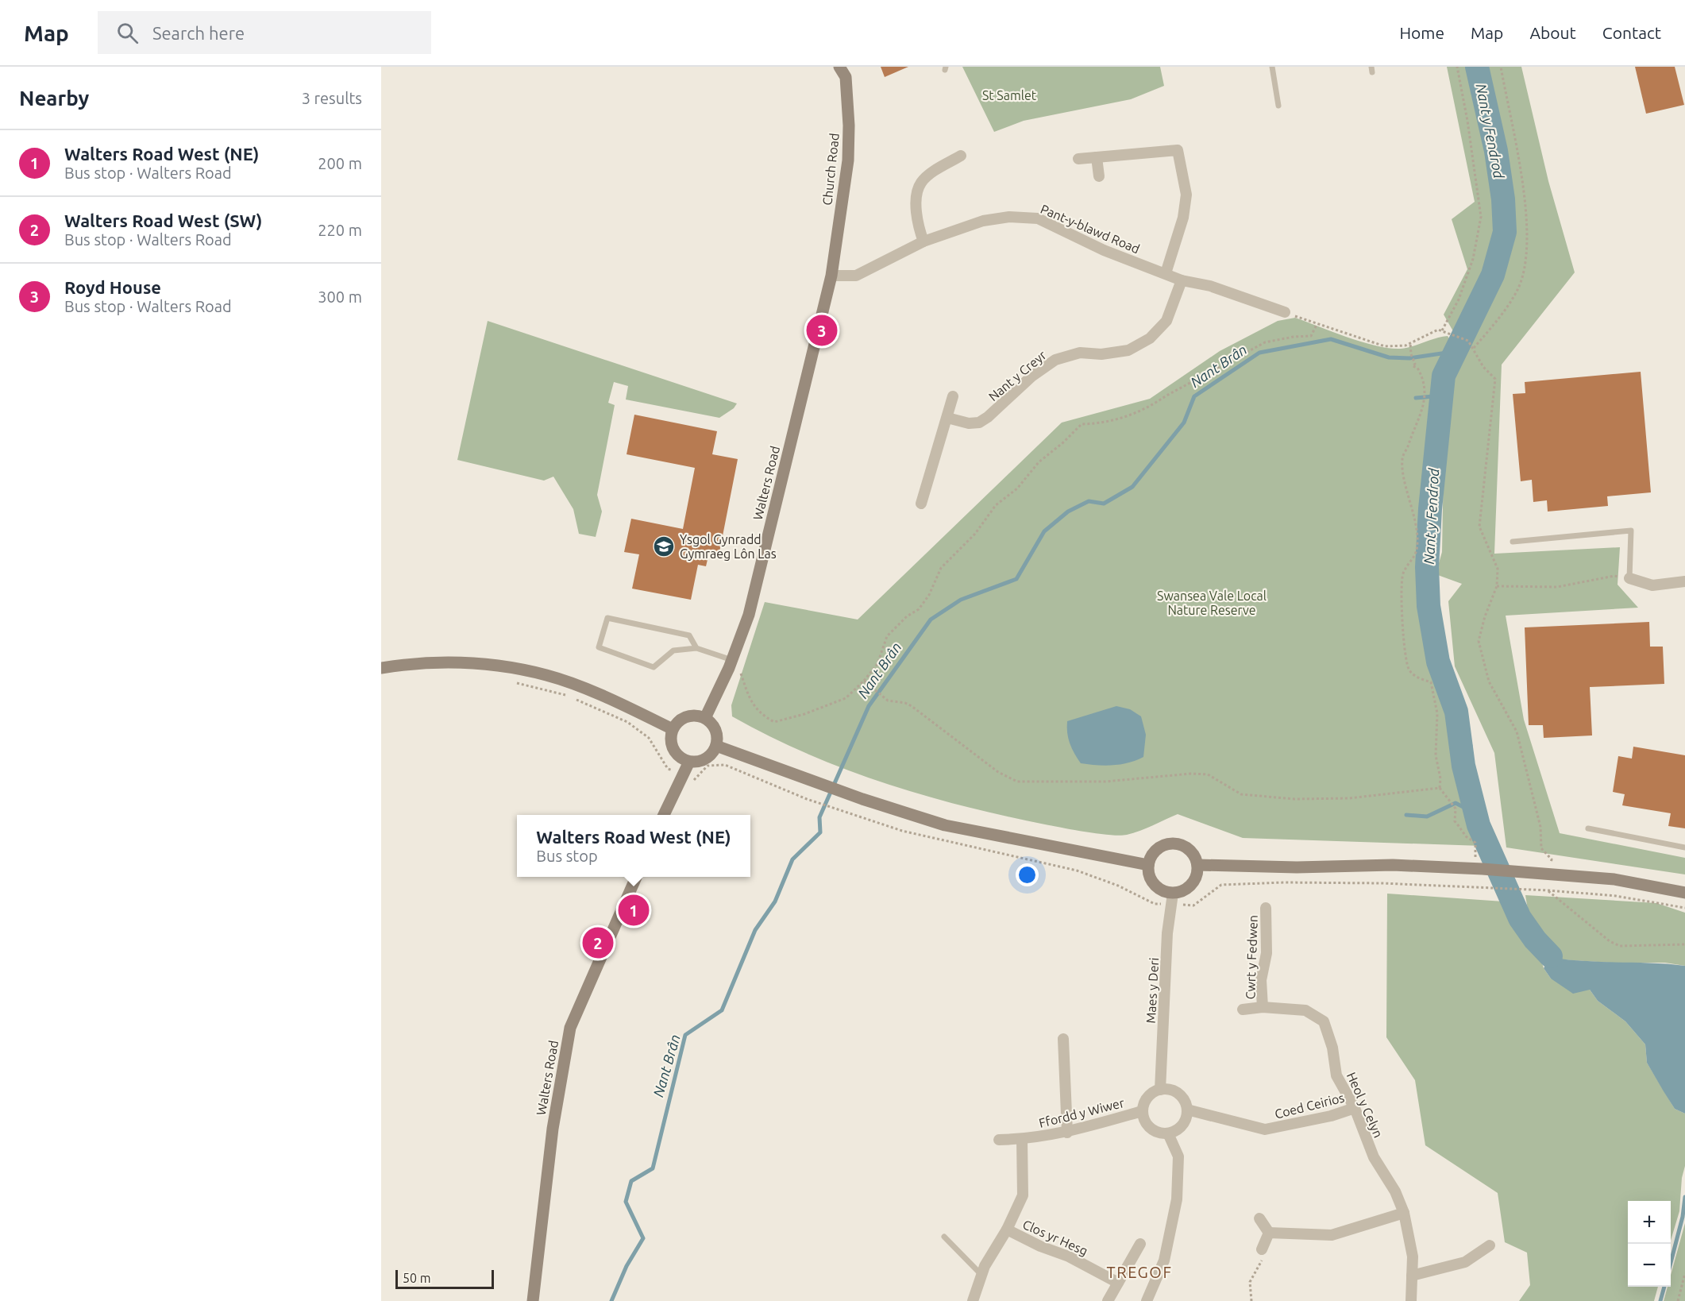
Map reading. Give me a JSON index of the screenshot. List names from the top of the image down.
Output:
{
  "streets": {
    "main road": ["Church Road", "Walters Road"],
    "street": [
      "Pant-y-blawd Road",
      "Nant y Creyr",
      "Cwrt y Fedwen",
      "Maes y Deri",
      "Heol y Celyn",
      "Coed Ceirios",
      "Ffordd y Wiwer",
      "Clos yr Hesg"
    ]
  },
  "crossings": [
    ["Church Road", "Pant-y-blawd Road"],
    ["Church Road", "Walters Road"],
    ["Pant-y-blawd Road", "Nant y Creyr"],
    ["Pant-y-blawd Road", "Walters Road"],
    ["Cwrt y Fedwen", "Heol y Celyn"],
    ["Maes y Deri", "Coed Ceirios"],
    ["Maes y Deri", "Ffordd y Wiwer"],
    ["Heol y Celyn", "Coed Ceirios"],
    ["Coed Ceirios", "Ffordd y Wiwer"],
    ["Ffordd y Wiwer", "Clos yr Hesg"]
  ],
  "districts": ["TREGOF"],
  "water": ["Nant y Fendrod", "Nant Brân"],
  "parks": ["St Samlet", "Swansea Vale Local Nature Reserve"],
  "places": {
    "school or university": ["Ysgol Gynradd Gymraeg Lôn Las"]
  },
  "scale_bar": "50 m",
  "page": {
    "header": "Map",
    "search": "Search here",
    "nav": [
      "Home",
      "Map",
      "About",
      "Contact"
    ],
    "heading": ["Nearby", "3 results"],
    "list": [
      {
        "mark": "1",
        "name": "Walters Road West (NE)",
        "note": "Bus stop · Walters Road",
        "value": "200 m"
      },
      {
        "mark": "2",
        "name": "Walters Road West (SW)",
        "note": "Bus stop · Walters Road",
        "value": "220 m"
      },
      {
        "mark": "3",
        "name": "Royd House",
        "note": "Bus stop · Walters Road",
        "value": "300 m"
      }
    ],
    "pins": ["3", "1", "2"],
    "popup": ["Walters Road West (NE)", "Bus stop"],
    "map_buttons": ["+", "−"],
    "scale": "50 m"
  }
}
